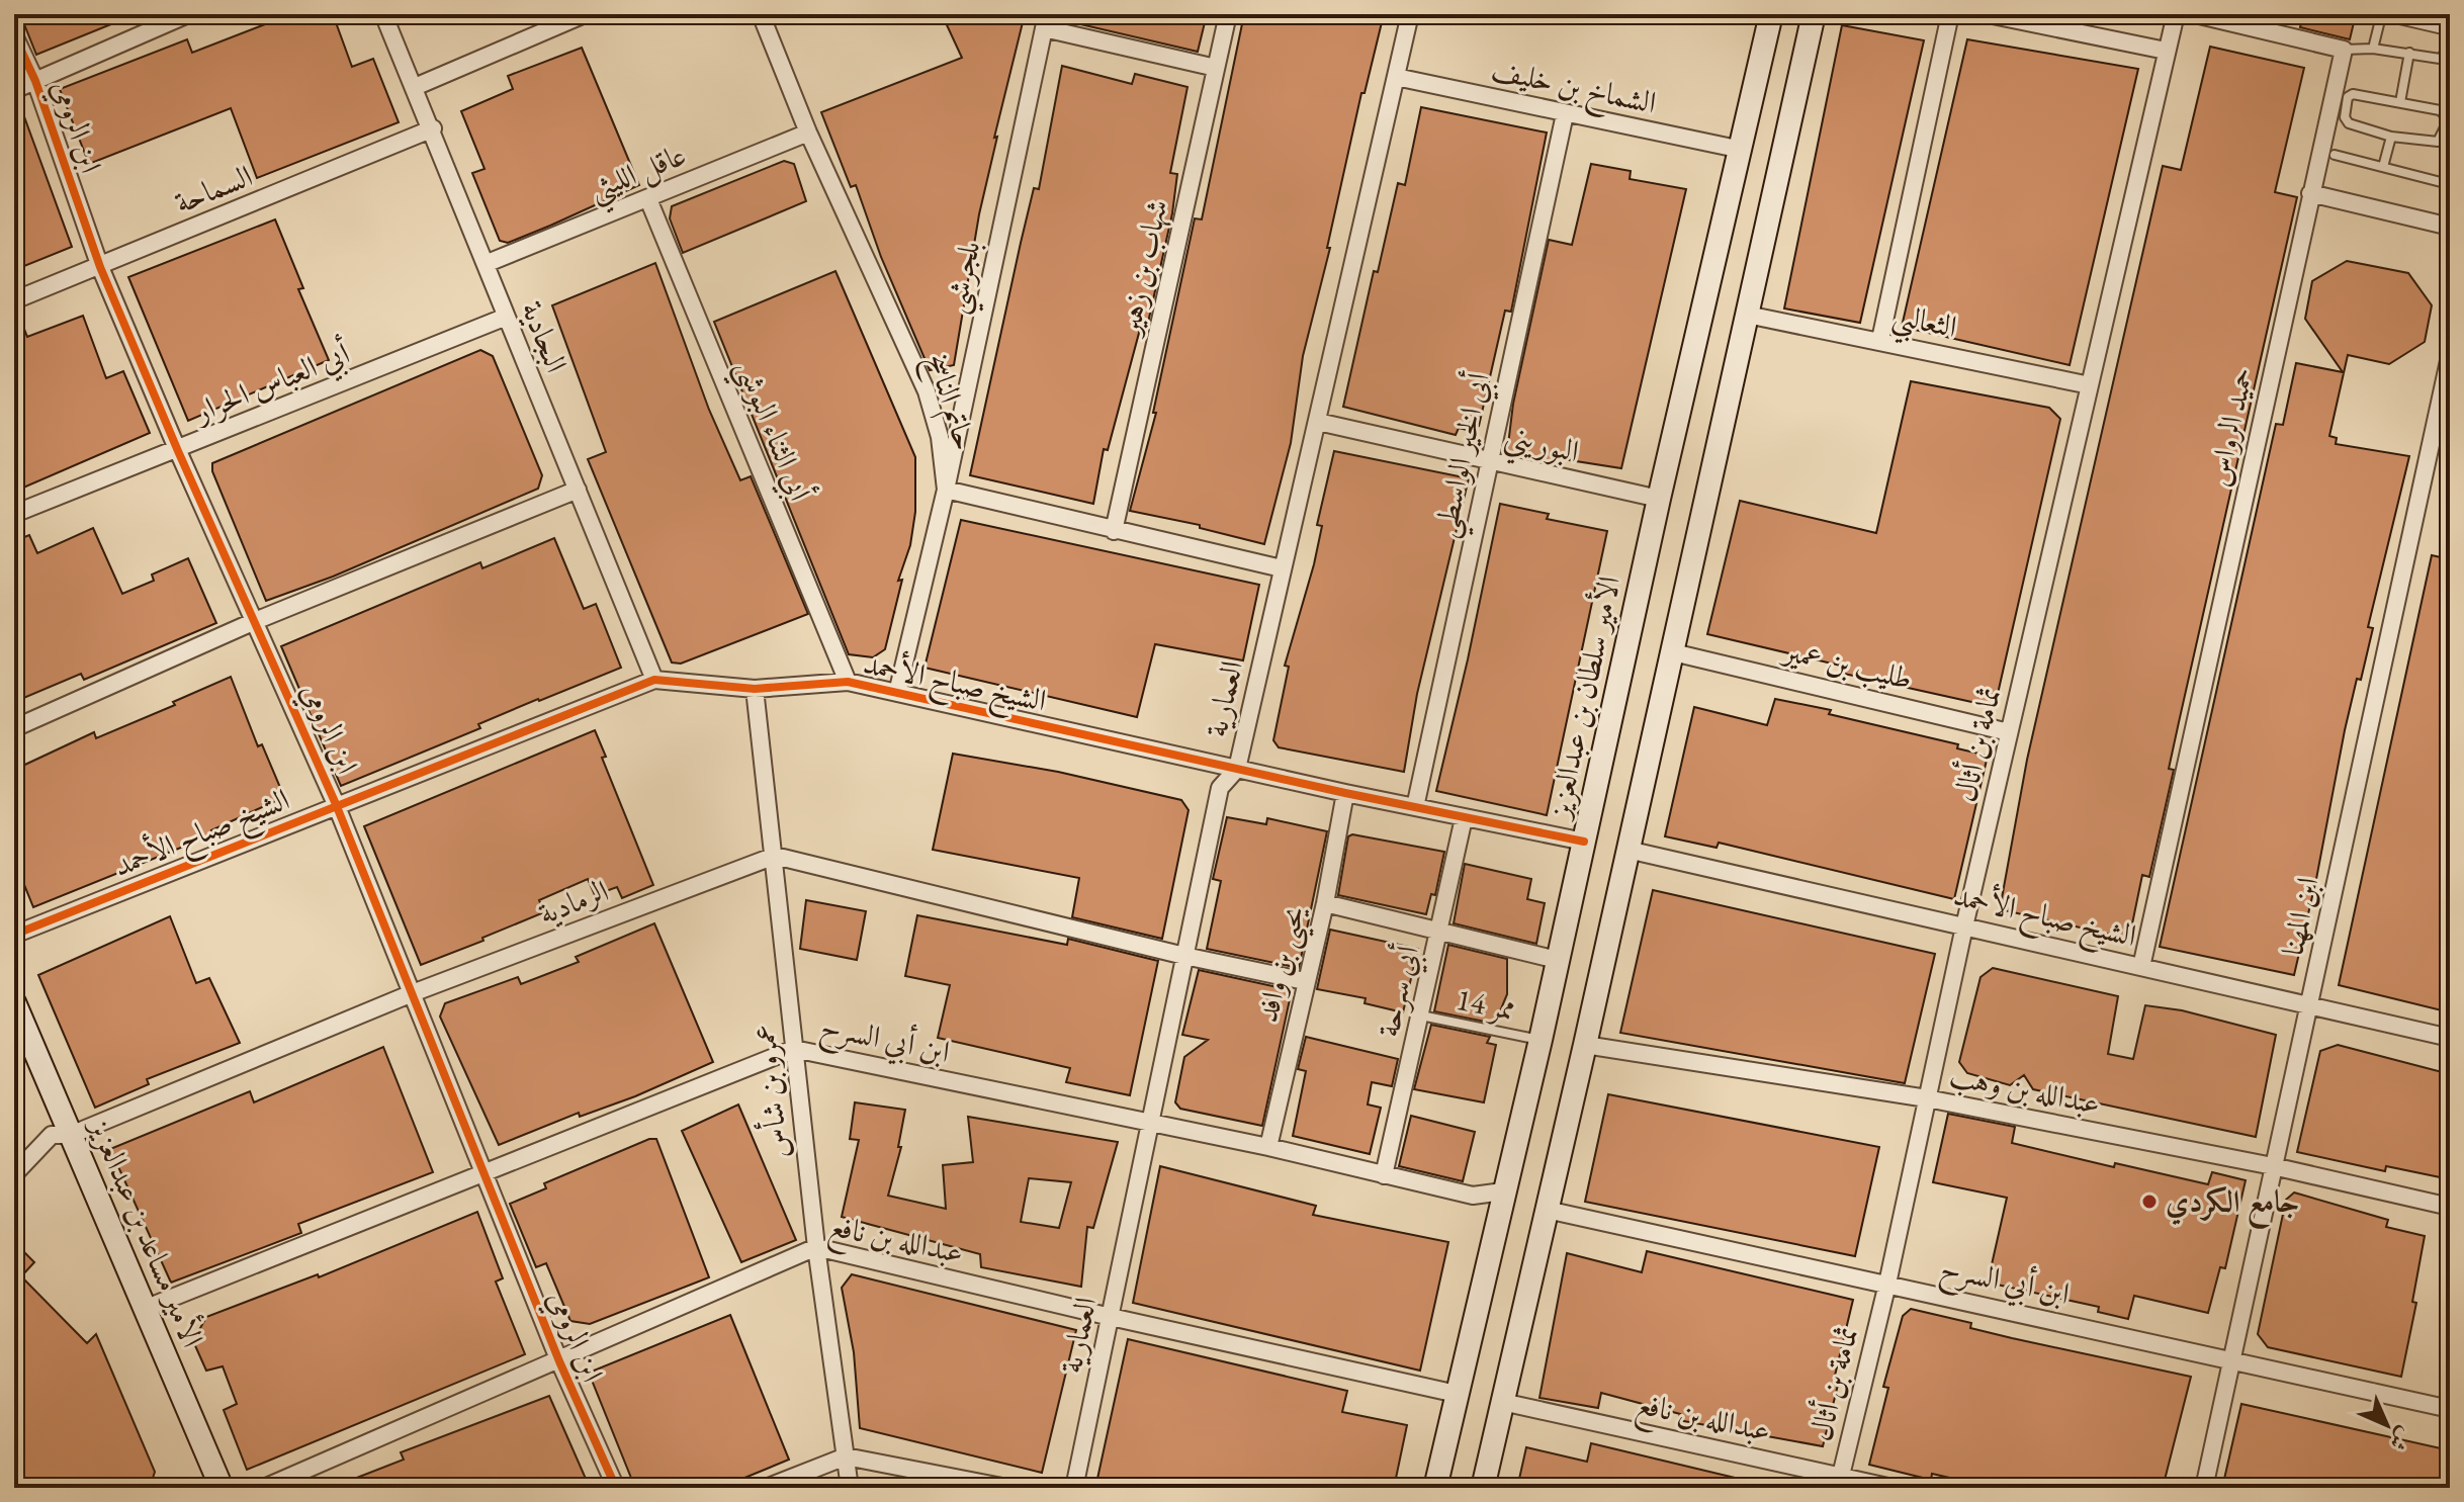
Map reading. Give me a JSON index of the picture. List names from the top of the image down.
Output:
{
  "streets": {
    "street": [
      "الشماخ بن خليف",
      "ابن الرومي",
      "عاقل الليثي",
      "السماحة",
      "شهاب بن زهير",
      "بلجرشي",
      "الثعالبي",
      "البجادية",
      "أبي العباس الحرار",
      "حاتم الناسخ",
      "حميد الرواس",
      "أبي الثناء البوشي",
      "البوريني",
      "أبي الخير الواسطي",
      "طليب بن عمير",
      "الشيخ صباح الأحمد",
      "الأمير سلطان بن عبدالعزيز",
      "العمارية",
      "ثمامة بن أثال",
      "الرمادية",
      "ابن المهنا",
      "يحيى بن وافد",
      "أبي سرحة",
      "ابن أبي السرح",
      "عبدالله بن وهب",
      "عمرو بن شأس",
      "الأمير مساعد بن عبدالعزيز",
      "عبدالله بن نافع"
    ],
    "lane": ["ممر 14"]
  },
  "crossings": [
    ["الشماخ بن خليف", "أبي الخير الواسطي"],
    ["الشماخ بن خليف", "الأمير سلطان بن عبدالعزيز"],
    ["الشماخ بن خليف", "العمارية"],
    ["ابن الرومي", "السماحة"],
    ["ابن الرومي", "أبي العباس الحرار"],
    ["ابن الرومي", "الشيخ صباح الأحمد"],
    ["ابن الرومي", "الرمادية"],
    ["ابن الرومي", "ابن أبي السرح"],
    ["ابن الرومي", "عبدالله بن نافع"],
    ["عاقل الليثي", "البجادية"],
    ["عاقل الليثي", "حاتم الناسخ"],
    ["عاقل الليثي", "أبي الثناء البوشي"],
    ["السماحة", "البجادية"],
    ["شهاب بن زهير", "حاتم الناسخ"],
    ["بلجرشي", "حاتم الناسخ"],
    ["بلجرشي", "الشيخ صباح الأحمد"],
    ["الثعالبي", "ثمامة بن أثال"],
    ["البجادية", "أبي العباس الحرار"],
    ["البجادية", "الشيخ صباح الأحمد"],
    ["حاتم الناسخ", "العمارية"],
    ["حميد الرواس", "الشيخ صباح الأحمد"],
    ["أبي الثناء البوشي", "الشيخ صباح الأحمد"],
    ["البوريني", "أبي الخير الواسطي"],
    ["البوريني", "الأمير سلطان بن عبدالعزيز"],
    ["البوريني", "العمارية"],
    ["أبي الخير الواسطي", "الشيخ صباح الأحمد"],
    ["طليب بن عمير", "ثمامة بن أثال"],
    ["الشيخ صباح الأحمد", "الأمير سلطان بن عبدالعزيز"],
    ["الشيخ صباح الأحمد", "العمارية"],
    ["الشيخ صباح الأحمد", "ثمامة بن أثال"],
    ["الشيخ صباح الأحمد", "ابن المهنا"],
    ["الشيخ صباح الأحمد", "يحيى بن وافد"],
    ["الشيخ صباح الأحمد", "أبي سرحة"],
    ["الشيخ صباح الأحمد", "عمرو بن شأس"],
    ["الأمير سلطان بن عبدالعزيز", "ممر 14"],
    ["الأمير سلطان بن عبدالعزيز", "ابن أبي السرح"],
    ["الأمير سلطان بن عبدالعزيز", "عبدالله بن نافع"],
    ["العمارية", "ابن أبي السرح"],
    ["العمارية", "عبدالله بن نافع"],
    ["ثمامة بن أثال", "ابن أبي السرح"],
    ["ثمامة بن أثال", "عبدالله بن وهب"],
    ["ثمامة بن أثال", "عبدالله بن نافع"],
    ["الرمادية", "عمرو بن شأس"],
    ["الرمادية", "الأمير مساعد بن عبدالعزيز"],
    ["ابن المهنا", "ابن أبي السرح"],
    ["ابن المهنا", "عبدالله بن وهب"],
    ["يحيى بن وافد", "ابن أبي السرح"],
    ["أبي سرحة", "ممر 14"],
    ["أبي سرحة", "ابن أبي السرح"],
    ["ابن أبي السرح", "عمرو بن شأس"],
    ["ابن أبي السرح", "الأمير مساعد بن عبدالعزيز"],
    ["عمرو بن شأس", "عبدالله بن نافع"]
  ],
  "places": ["جامع الكردي"],
  "north": "bottom right"
}
